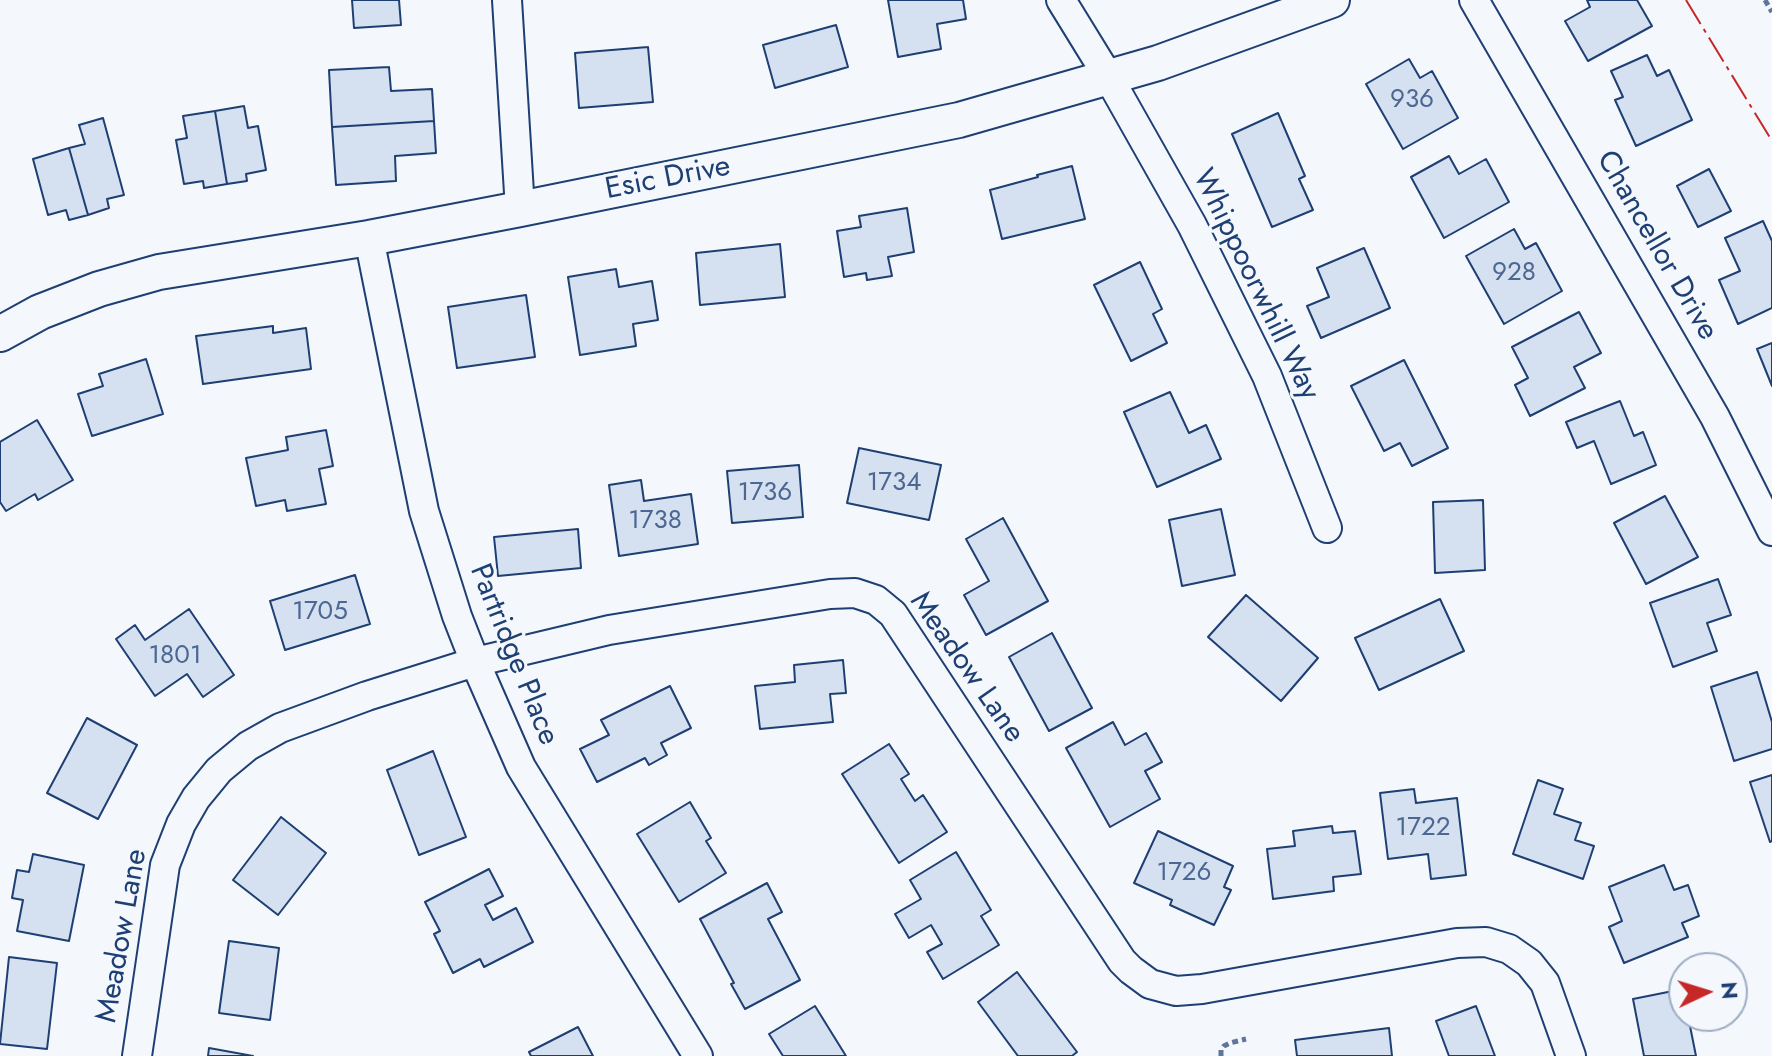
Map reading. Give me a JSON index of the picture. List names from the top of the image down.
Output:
{
  "streets": {
    "street": [
      "Esic Drive",
      "Chancellor Drive",
      "Whippoorwhill Way",
      "Partridge Place",
      "Meadow Lane"
    ]
  },
  "crossings": [
    ["Esic Drive", "Whippoorwhill Way"],
    ["Esic Drive", "Partridge Place"],
    ["Partridge Place", "Meadow Lane"]
  ],
  "house_numbers": [
    "936",
    "928",
    "1734",
    "1736",
    "1738",
    "1705",
    "1801",
    "1722",
    "1726"
  ],
  "north": "right"
}
